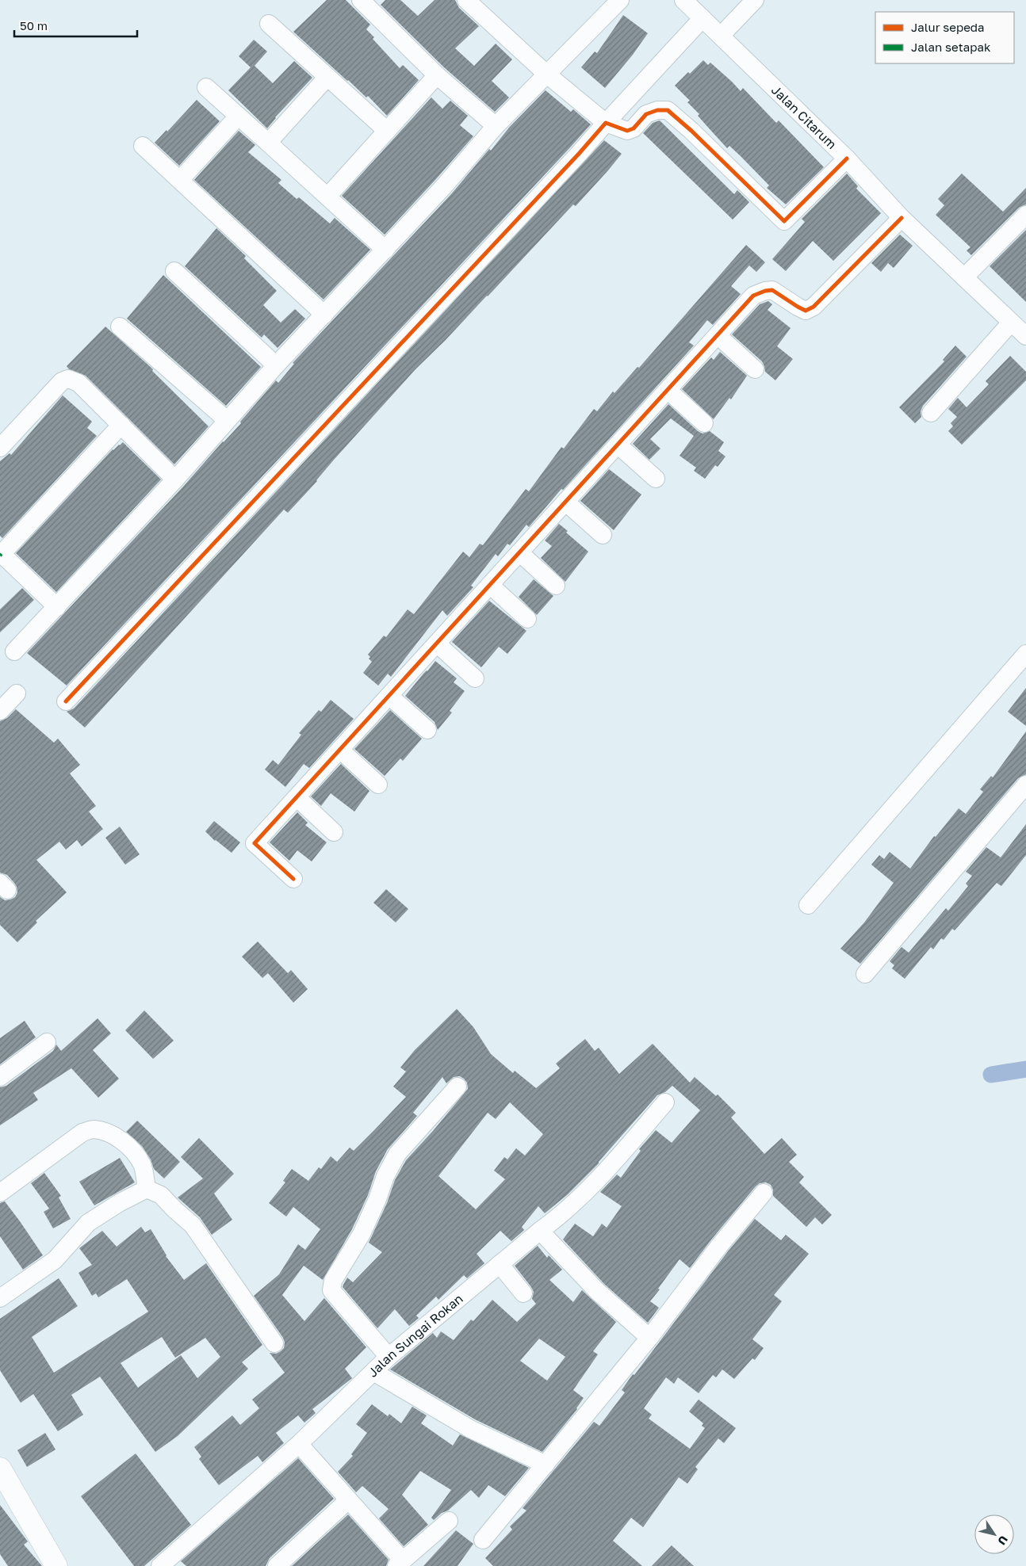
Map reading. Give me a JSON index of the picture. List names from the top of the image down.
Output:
{
  "streets": {
    "street": ["Jalan Citarum", "Jalan Sungai Rokan"]
  },
  "legend": ["Jalur sepeda", "Jalan setapak"],
  "scale_bar": "50 m",
  "north": "bottom right"
}
